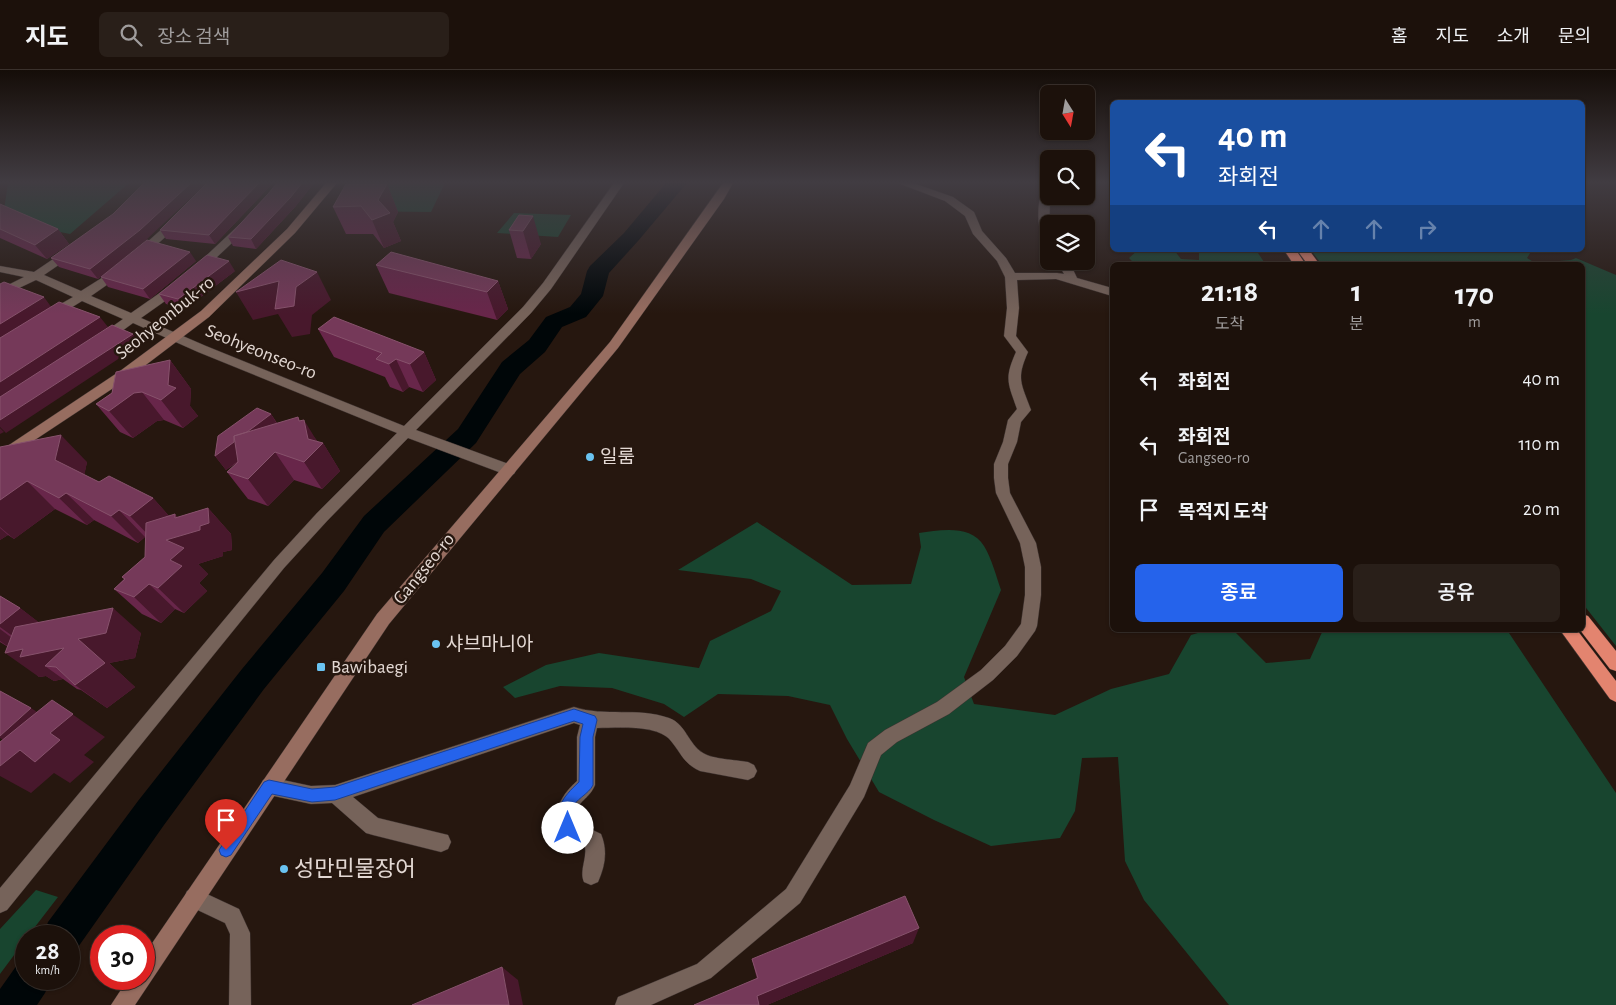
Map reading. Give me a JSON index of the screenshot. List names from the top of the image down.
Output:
{
  "streets": {
    "street": ["Seohyeonbuk-ro", "Seohyeonseo-ro", "Gangseo-ro"]
  },
  "crossings": [
    ["Seohyeonbuk-ro", "Seohyeonseo-ro"],
    ["Seohyeonseo-ro", "Gangseo-ro"]
  ],
  "places": {
    "other": ["일룸", "샤브마니아", "성만민물장어"],
    "transit": ["Bawibaegi"]
  },
  "north": "bottom",
  "page": {
    "header": "지도",
    "search": "장소 검색",
    "nav": [
      "홈",
      "지도",
      "소개",
      "문의"
    ],
    "turn": ["40 m", "좌회전"],
    "eta": [
      "21:18",
      "도착",
      "1",
      "분",
      "170",
      "m"
    ],
    "list": [
      {
        "name": "좌회전",
        "value": "40 m"
      },
      {
        "name": "좌회전",
        "note": "Gangseo-ro",
        "value": "110 m"
      },
      {
        "name": "목적지 도착",
        "value": "20 m"
      }
    ],
    "buttons": ["종료", "공유"],
    "speed": "28 km/h",
    "limit": "30"
  }
}
